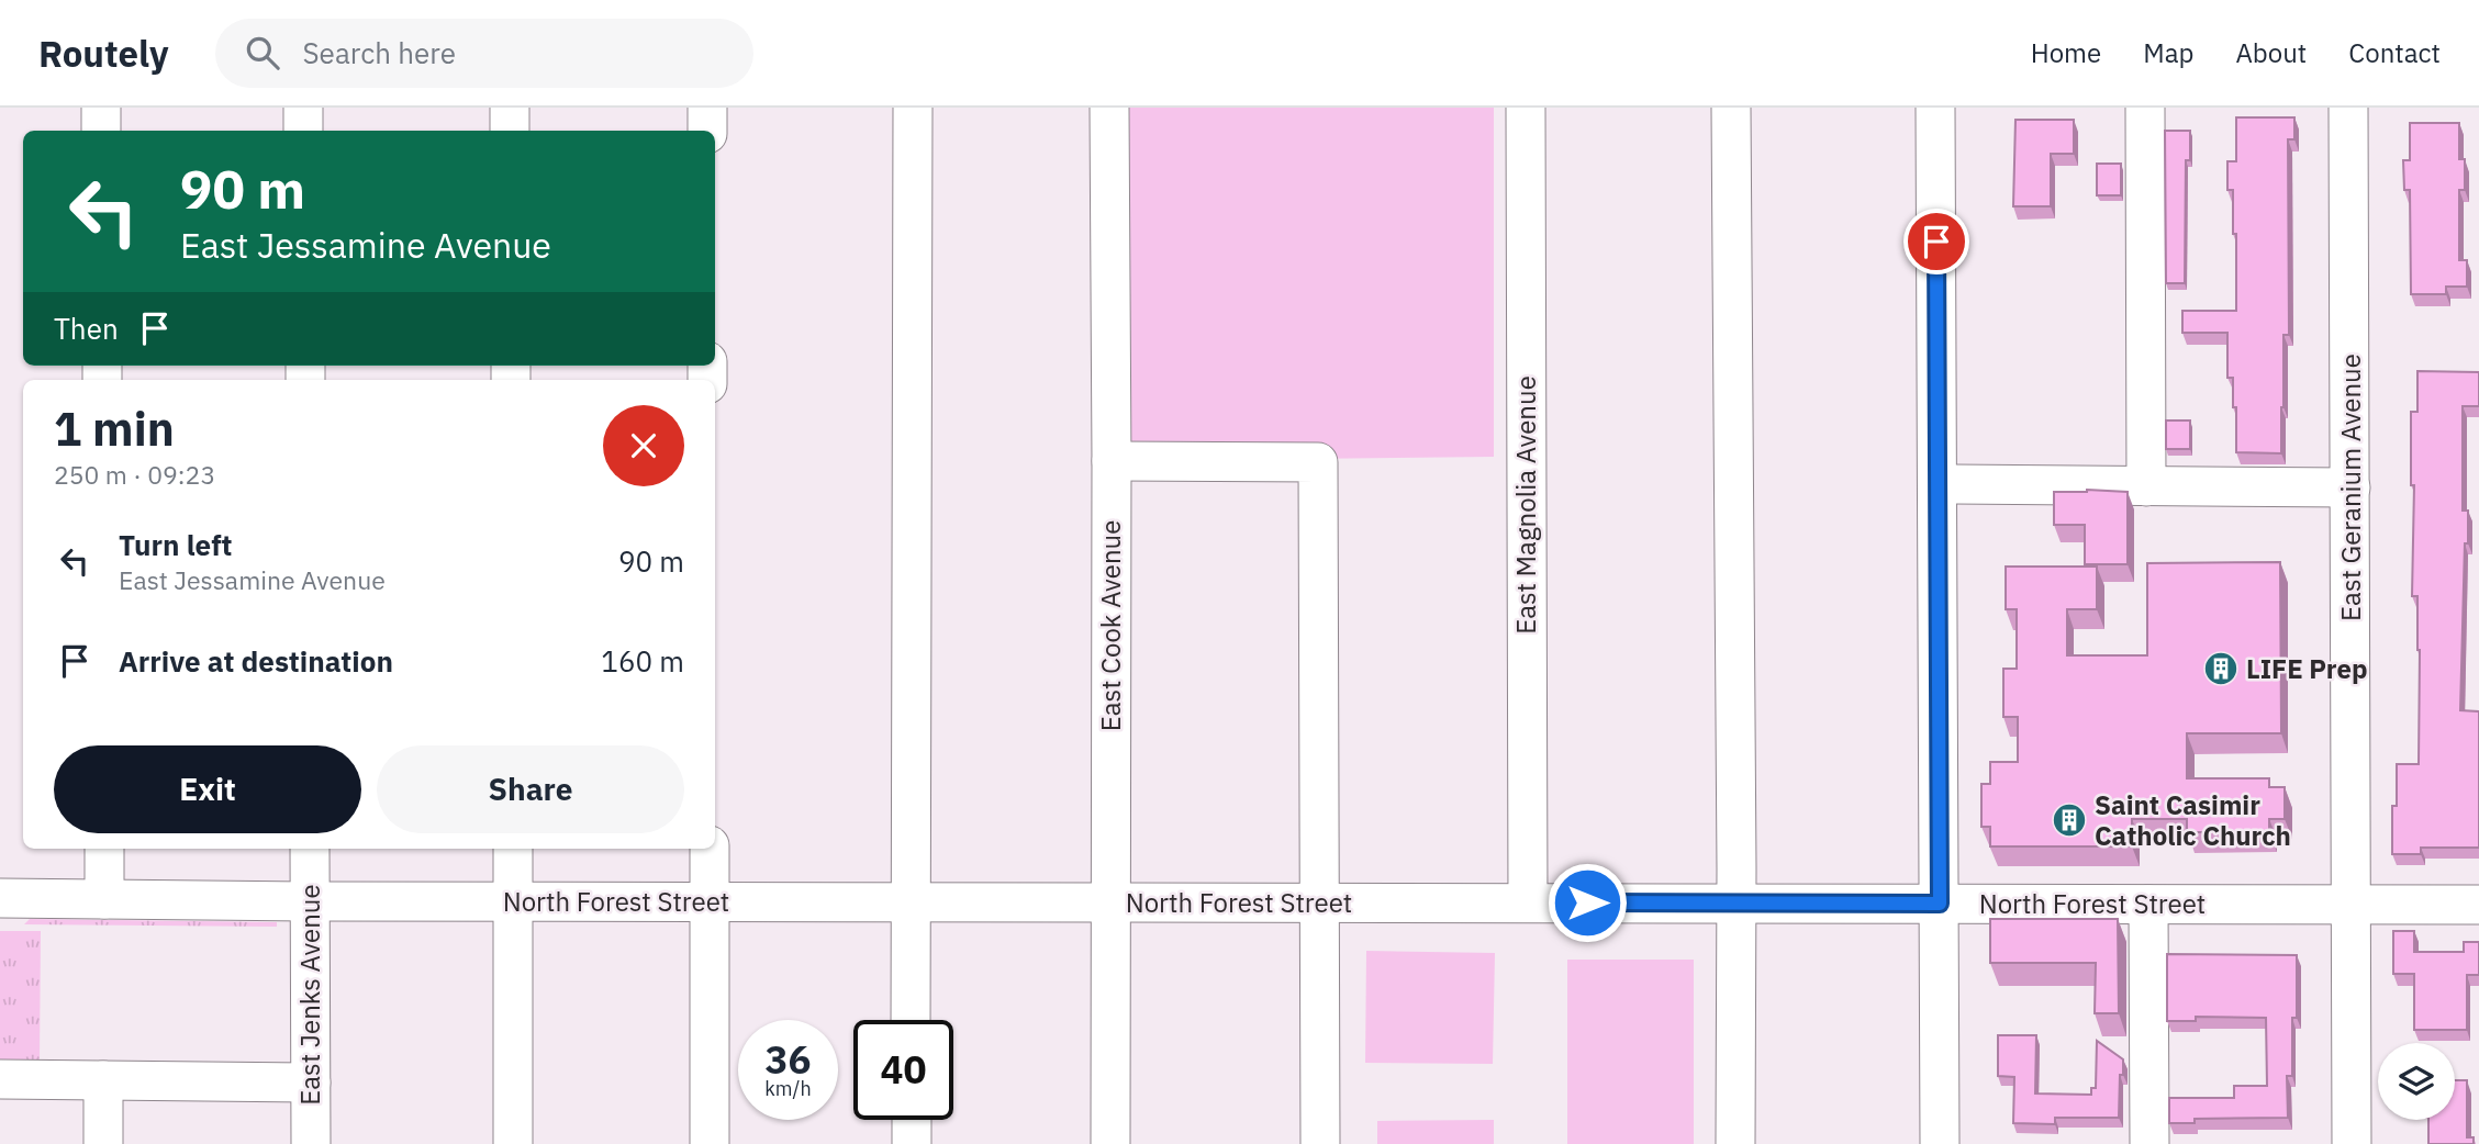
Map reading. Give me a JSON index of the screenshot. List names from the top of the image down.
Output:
{
  "streets": {
    "street": [
      "East Geranium Avenue",
      "East Magnolia Avenue",
      "East Cook Avenue",
      "North Forest Street",
      "East Jenks Avenue"
    ]
  },
  "crossings": [
    ["East Geranium Avenue", "North Forest Street"],
    ["East Magnolia Avenue", "North Forest Street"],
    ["East Cook Avenue", "North Forest Street"],
    ["North Forest Street", "East Jenks Avenue"]
  ],
  "places": {
    "building": ["LIFE Prep", "Saint Casimir Catholic Church"]
  },
  "page": {
    "header": "Routely",
    "search": "Search here",
    "nav": [
      "Home",
      "Map",
      "About",
      "Contact"
    ],
    "turn": ["90 m", "East Jessamine Avenue"],
    "then": "Then",
    "heading": ["1 min", "250 m · 09:23"],
    "list": [
      {
        "name": "Turn left",
        "note": "East Jessamine Avenue",
        "value": "90 m"
      },
      {
        "name": "Arrive at destination",
        "value": "160 m"
      }
    ],
    "buttons": ["Exit", "Share"],
    "speed": "36 km/h",
    "limit": "40"
  }
}
